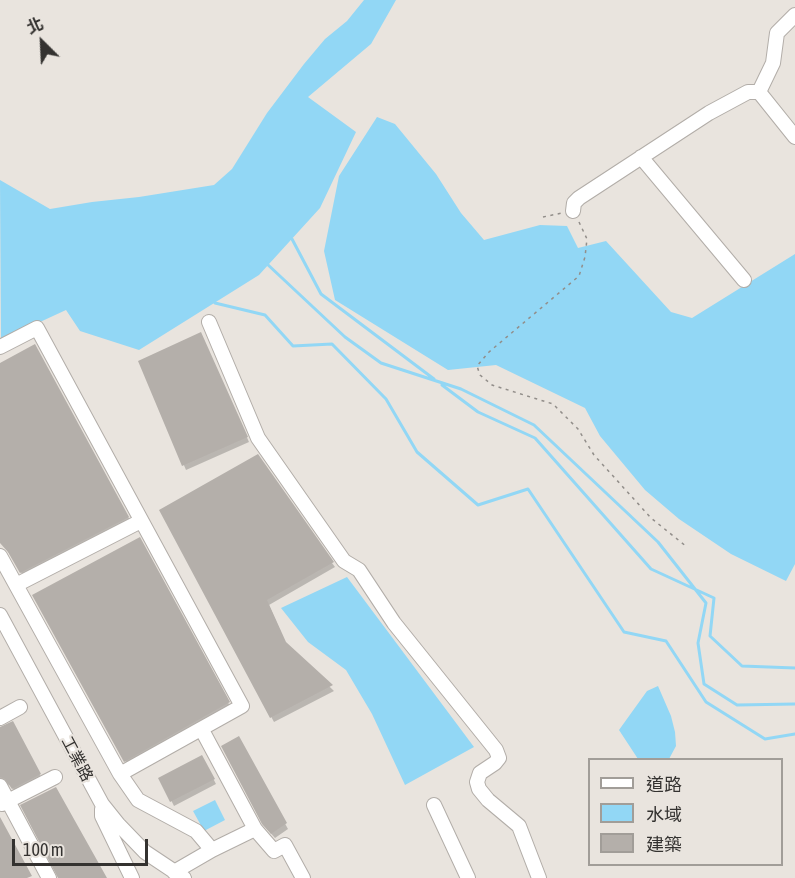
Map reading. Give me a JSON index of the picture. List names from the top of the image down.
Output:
{
  "streets": {
    "street": ["工業路"]
  },
  "legend": ["道路", "水域", "建築"],
  "scale_bar": "100 m",
  "north": "top left"
}
